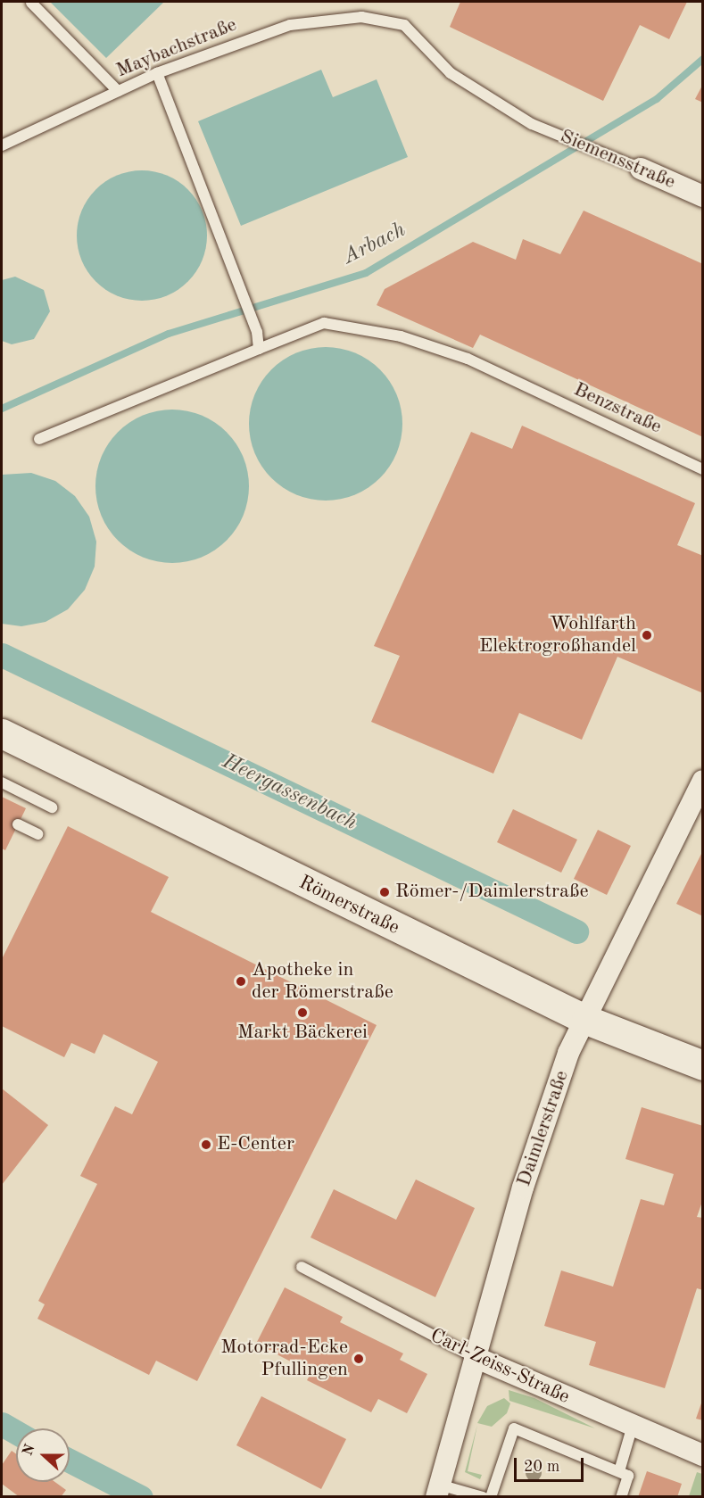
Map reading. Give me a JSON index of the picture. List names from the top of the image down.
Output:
{
  "streets": {
    "main road": ["Römerstraße"],
    "street": ["Siemensstraße", "Daimlerstraße", "Carl-Zeiss-Straße"],
    "lane": ["Maybachstraße", "Benzstraße"]
  },
  "crossings": [
    ["Maybachstraße", "Siemensstraße"],
    ["Römerstraße", "Daimlerstraße"],
    ["Daimlerstraße", "Carl-Zeiss-Straße"]
  ],
  "water": ["Arbach", "Heergassenbach"],
  "places": [
    "Wohlfarth Elektrogroßhandel",
    "Römer-/Daimlerstraße",
    "Apotheke in der Römerstraße",
    "Markt Bäckerei",
    "E-Center",
    "Motorrad-Ecke Pfullingen"
  ],
  "scale_bar": "20 m",
  "north": "left"
}
